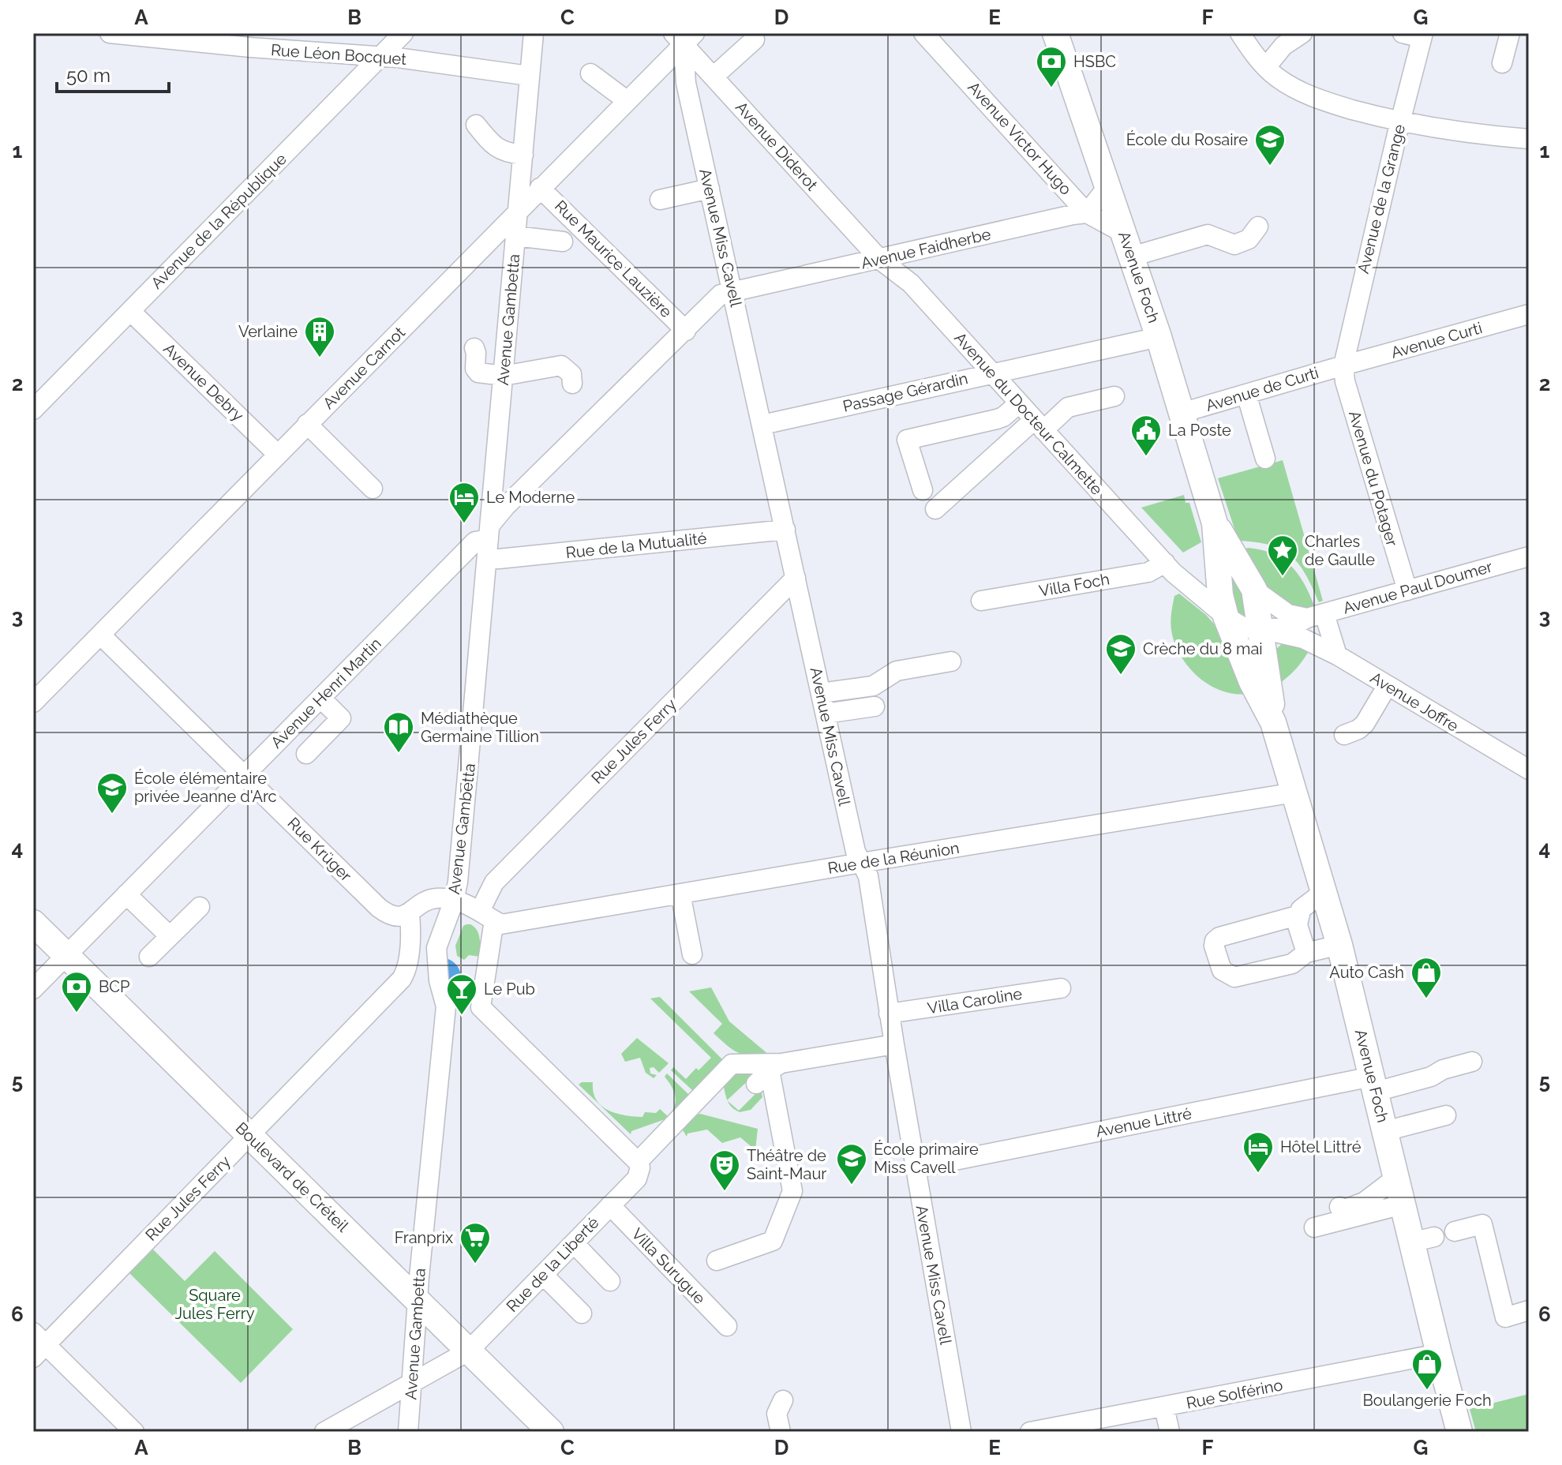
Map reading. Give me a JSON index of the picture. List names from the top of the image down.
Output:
{
  "streets": {
    "main road": ["Avenue Foch", "Boulevard de Créteil"],
    "street": [
      "Rue Léon Bocquet",
      "Avenue Victor Hugo",
      "Avenue Diderot",
      "Avenue de la Grange",
      "Avenue de la République",
      "Avenue Miss Cavell",
      "Avenue Faidherbe",
      "Rue Maurice Lauzière",
      "Avenue Gambetta",
      "Avenue Curti",
      "Avenue Carnot",
      "Avenue Debry",
      "Avenue de Curti",
      "Passage Gérardin",
      "Avenue du Docteur Calmette",
      "Avenue du Potager",
      "Rue de la Mutualité",
      "Villa Foch",
      "Avenue Paul Doumer",
      "Avenue Henri Martin",
      "Avenue Joffre",
      "Rue Jules Ferry",
      "Rue Krüger",
      "Rue de la Réunion",
      "Villa Caroline",
      "Avenue Littré",
      "Rue de la Liberté",
      "Villa Surugue",
      "Rue Solférino"
    ]
  },
  "crossings": [
    ["Rue Léon Bocquet", "Avenue de la République"],
    ["Rue Léon Bocquet", "Avenue Gambetta"],
    ["Avenue Victor Hugo", "Avenue Faidherbe"],
    ["Avenue Victor Hugo", "Avenue Foch"],
    ["Avenue Diderot", "Avenue Miss Cavell"],
    ["Avenue Diderot", "Avenue Faidherbe"],
    ["Avenue Diderot", "Avenue Carnot"],
    ["Avenue Diderot", "Avenue du Docteur Calmette"],
    ["Avenue de la Grange", "Avenue Curti"],
    ["Avenue de la Grange", "Avenue de Curti"],
    ["Avenue de la Grange", "Avenue du Potager"],
    ["Avenue de la République", "Avenue Debry"],
    ["Avenue Miss Cavell", "Avenue Faidherbe"],
    ["Avenue Miss Cavell", "Avenue Carnot"],
    ["Avenue Miss Cavell", "Passage Gérardin"],
    ["Avenue Miss Cavell", "Rue de la Mutualité"],
    ["Avenue Miss Cavell", "Avenue Henri Martin"],
    ["Avenue Miss Cavell", "Rue Jules Ferry"],
    ["Avenue Miss Cavell", "Rue de la Réunion"],
    ["Avenue Miss Cavell", "Villa Caroline"],
    ["Avenue Miss Cavell", "Avenue Littré"],
    ["Avenue Miss Cavell", "Rue de la Liberté"],
    ["Avenue Faidherbe", "Avenue du Docteur Calmette"],
    ["Avenue Faidherbe", "Avenue Henri Martin"],
    ["Rue Maurice Lauzière", "Avenue Carnot"],
    ["Rue Maurice Lauzière", "Avenue Henri Martin"],
    ["Avenue Foch", "Avenue de Curti"],
    ["Avenue Foch", "Passage Gérardin"],
    ["Avenue Foch", "Avenue du Docteur Calmette"],
    ["Avenue Foch", "Avenue Paul Doumer"],
    ["Avenue Foch", "Avenue Joffre"],
    ["Avenue Foch", "Rue de la Réunion"],
    ["Avenue Foch", "Avenue Littré"],
    ["Avenue Foch", "Rue Solférino"],
    ["Avenue Gambetta", "Avenue Carnot"],
    ["Avenue Gambetta", "Rue de la Mutualité"],
    ["Avenue Gambetta", "Avenue Henri Martin"],
    ["Avenue Gambetta", "Boulevard de Créteil"],
    ["Avenue Gambetta", "Rue de la Liberté"],
    ["Avenue Curti", "Avenue de Curti"],
    ["Avenue Curti", "Avenue du Potager"],
    ["Avenue Carnot", "Avenue Debry"],
    ["Avenue Carnot", "Rue Krüger"],
    ["Avenue de Curti", "Avenue du Potager"],
    ["Passage Gérardin", "Avenue du Docteur Calmette"],
    ["Avenue du Docteur Calmette", "Villa Foch"],
    ["Avenue du Docteur Calmette", "Avenue Paul Doumer"],
    ["Avenue du Docteur Calmette", "Avenue Joffre"],
    ["Avenue du Potager", "Avenue Paul Doumer"],
    ["Rue de la Mutualité", "Avenue Henri Martin"],
    ["Avenue Paul Doumer", "Avenue Joffre"],
    ["Avenue Henri Martin", "Rue Krüger"],
    ["Avenue Henri Martin", "Boulevard de Créteil"],
    ["Rue Jules Ferry", "Rue Krüger"],
    ["Rue Jules Ferry", "Rue de la Réunion"],
    ["Rue Jules Ferry", "Boulevard de Créteil"],
    ["Boulevard de Créteil", "Rue de la Liberté"],
    ["Rue de la Liberté", "Villa Surugue"]
  ],
  "parks": ["Square Jules Ferry"],
  "places": {
    "bank": ["HSBC", "BCP"],
    "school or university": [
      "École du Rosaire",
      "Crèche du 8 mai",
      "École élémentaire privée Jeanne d'Arc",
      "École primaire Miss Cavell"
    ],
    "building": ["Verlaine"],
    "public building": ["La Poste"],
    "hotel": ["Le Moderne", "Hôtel Littré"],
    "place": ["Charles de Gaulle"],
    "library": ["Médiathèque Germaine Tillion"],
    "shop": ["Auto Cash", "Boulangerie Foch"],
    "bar": ["Le Pub"],
    "theatre": ["Théâtre de Saint-Maur"],
    "supermarket": ["Franprix"]
  },
  "scale_bar": "50 m",
  "grid": {
    "columns": [
      "A",
      "B",
      "C",
      "D",
      "E",
      "F",
      "G"
    ],
    "rows": [
      "1",
      "2",
      "3",
      "4",
      "5",
      "6"
    ]
  }
}
